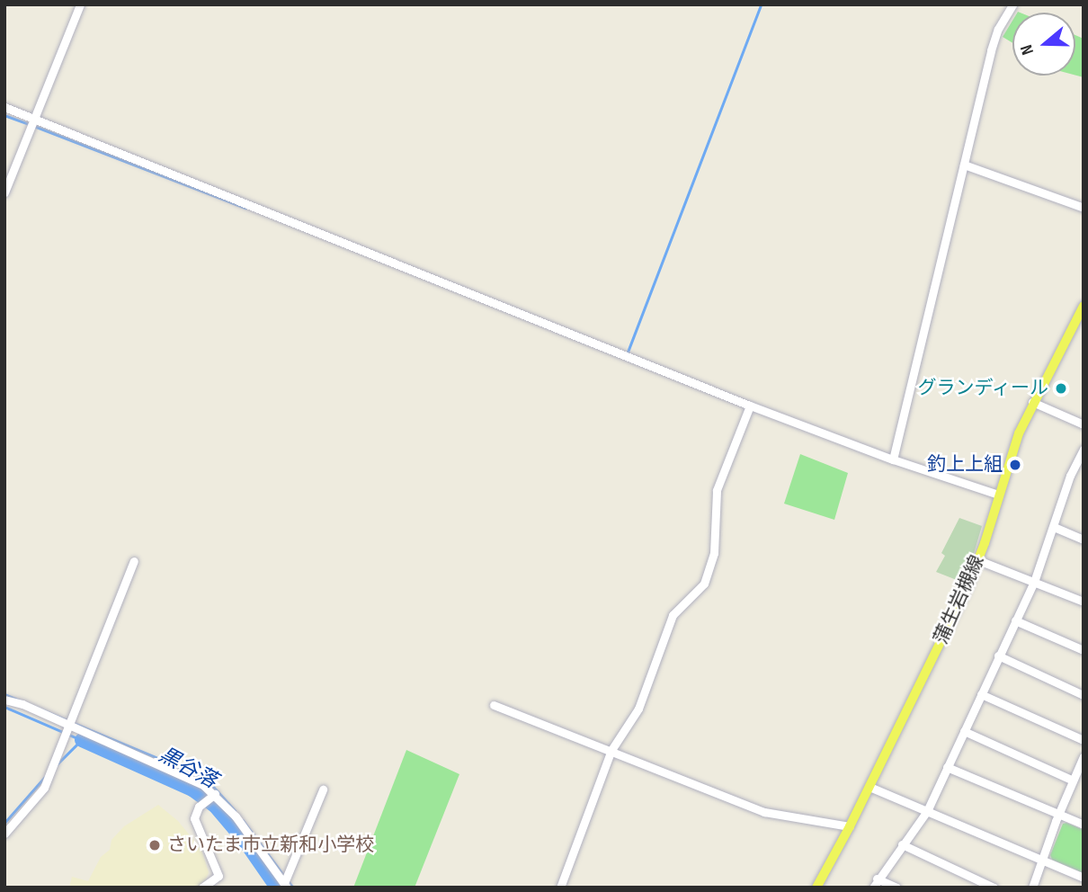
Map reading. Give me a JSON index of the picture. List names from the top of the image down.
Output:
{
  "streets": {
    "main road": ["蒲生岩槻線"]
  },
  "water": ["黒谷落"],
  "places": ["グランディール", "釣上上組", "さいたま市立新和小学校"],
  "north": "left"
}
